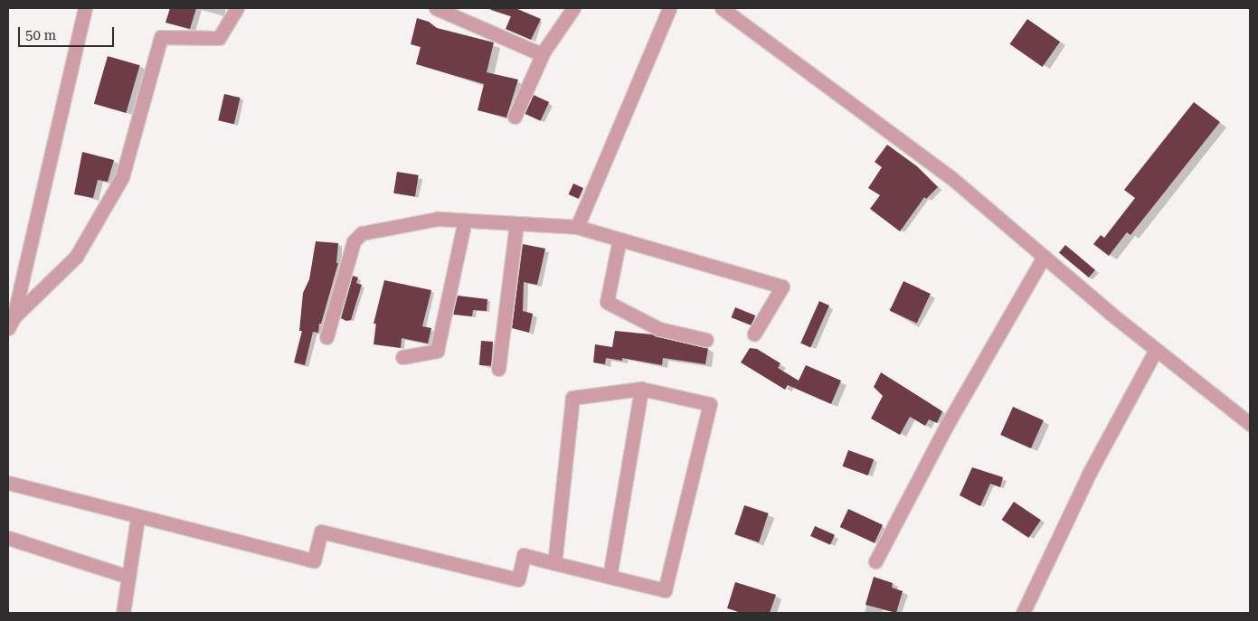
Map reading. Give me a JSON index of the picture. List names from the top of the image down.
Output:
{
  "scale_bar": "50 m"
}
